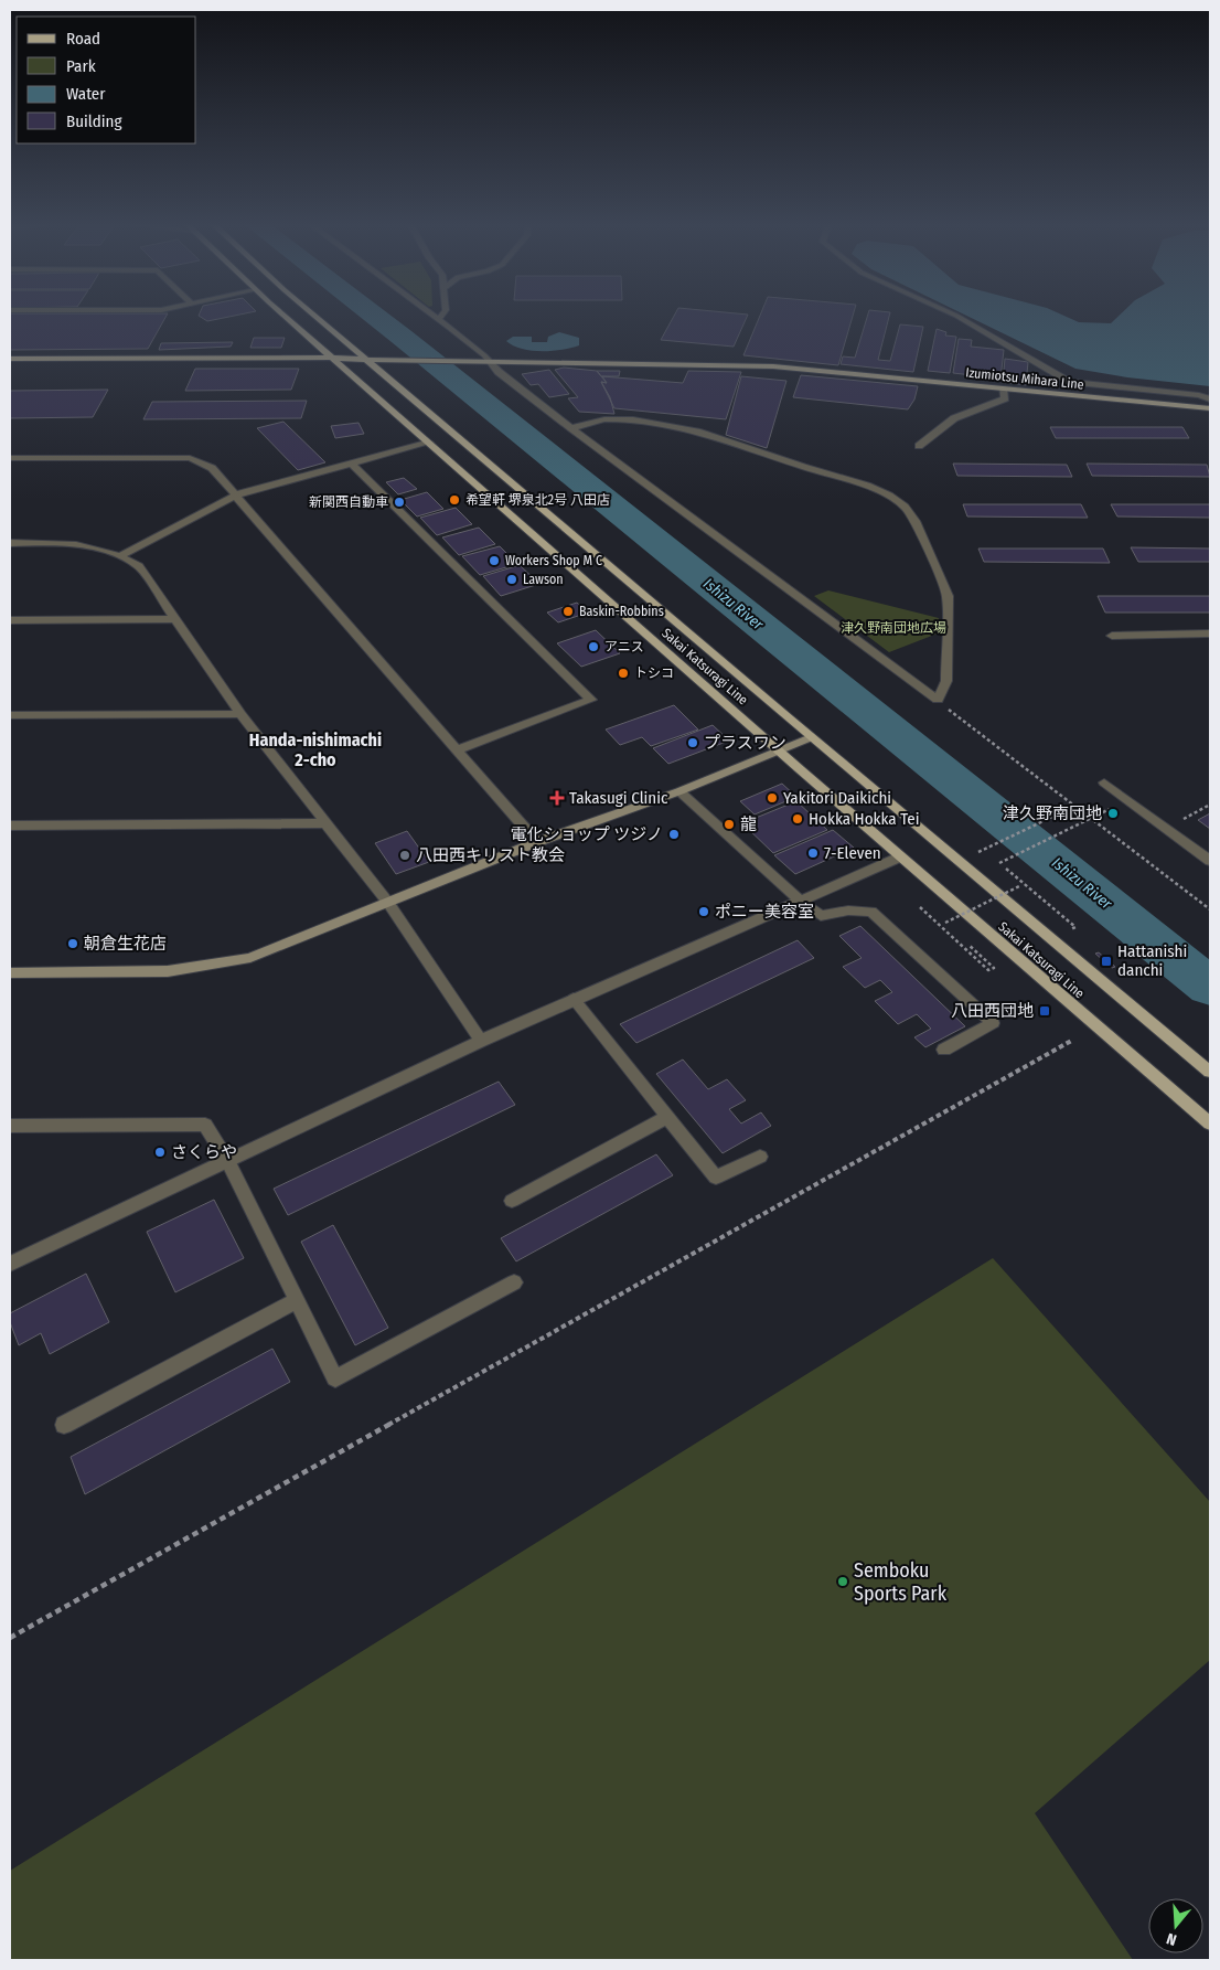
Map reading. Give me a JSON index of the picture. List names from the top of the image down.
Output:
{
  "streets": {
    "main road": ["Izumiotsu Mihara Line", "Sakai Katsuragi Line"]
  },
  "crossings": [
    ["Izumiotsu Mihara Line", "Sakai Katsuragi Line"]
  ],
  "districts": ["Handa-nishimachi 2-cho"],
  "water": ["Ishizu River"],
  "parks": ["津久野南団地広場"],
  "places": {
    "other": [
      "希望軒 堺泉北2号 八田店",
      "新関西自動車",
      "Workers Shop M C",
      "Lawson",
      "Baskin-Robbins",
      "アニス",
      "トシコ",
      "プラスワン",
      "Yakitori Daikichi",
      "津久野南団地",
      "Hokka Hokka Tei",
      "龍",
      "電化ショップ ツジノ",
      "7-Eleven",
      "八田西キリスト教会",
      "ポニー美容室",
      "朝倉生花店",
      "さくらや",
      "Semboku Sports Park"
    ],
    "health": ["Takasugi Clinic"],
    "transit": ["Hattanishi danchi", "八田西団地"]
  },
  "legend": [
    "Road",
    "Park",
    "Water",
    "Building"
  ],
  "north": "bottom"
}
